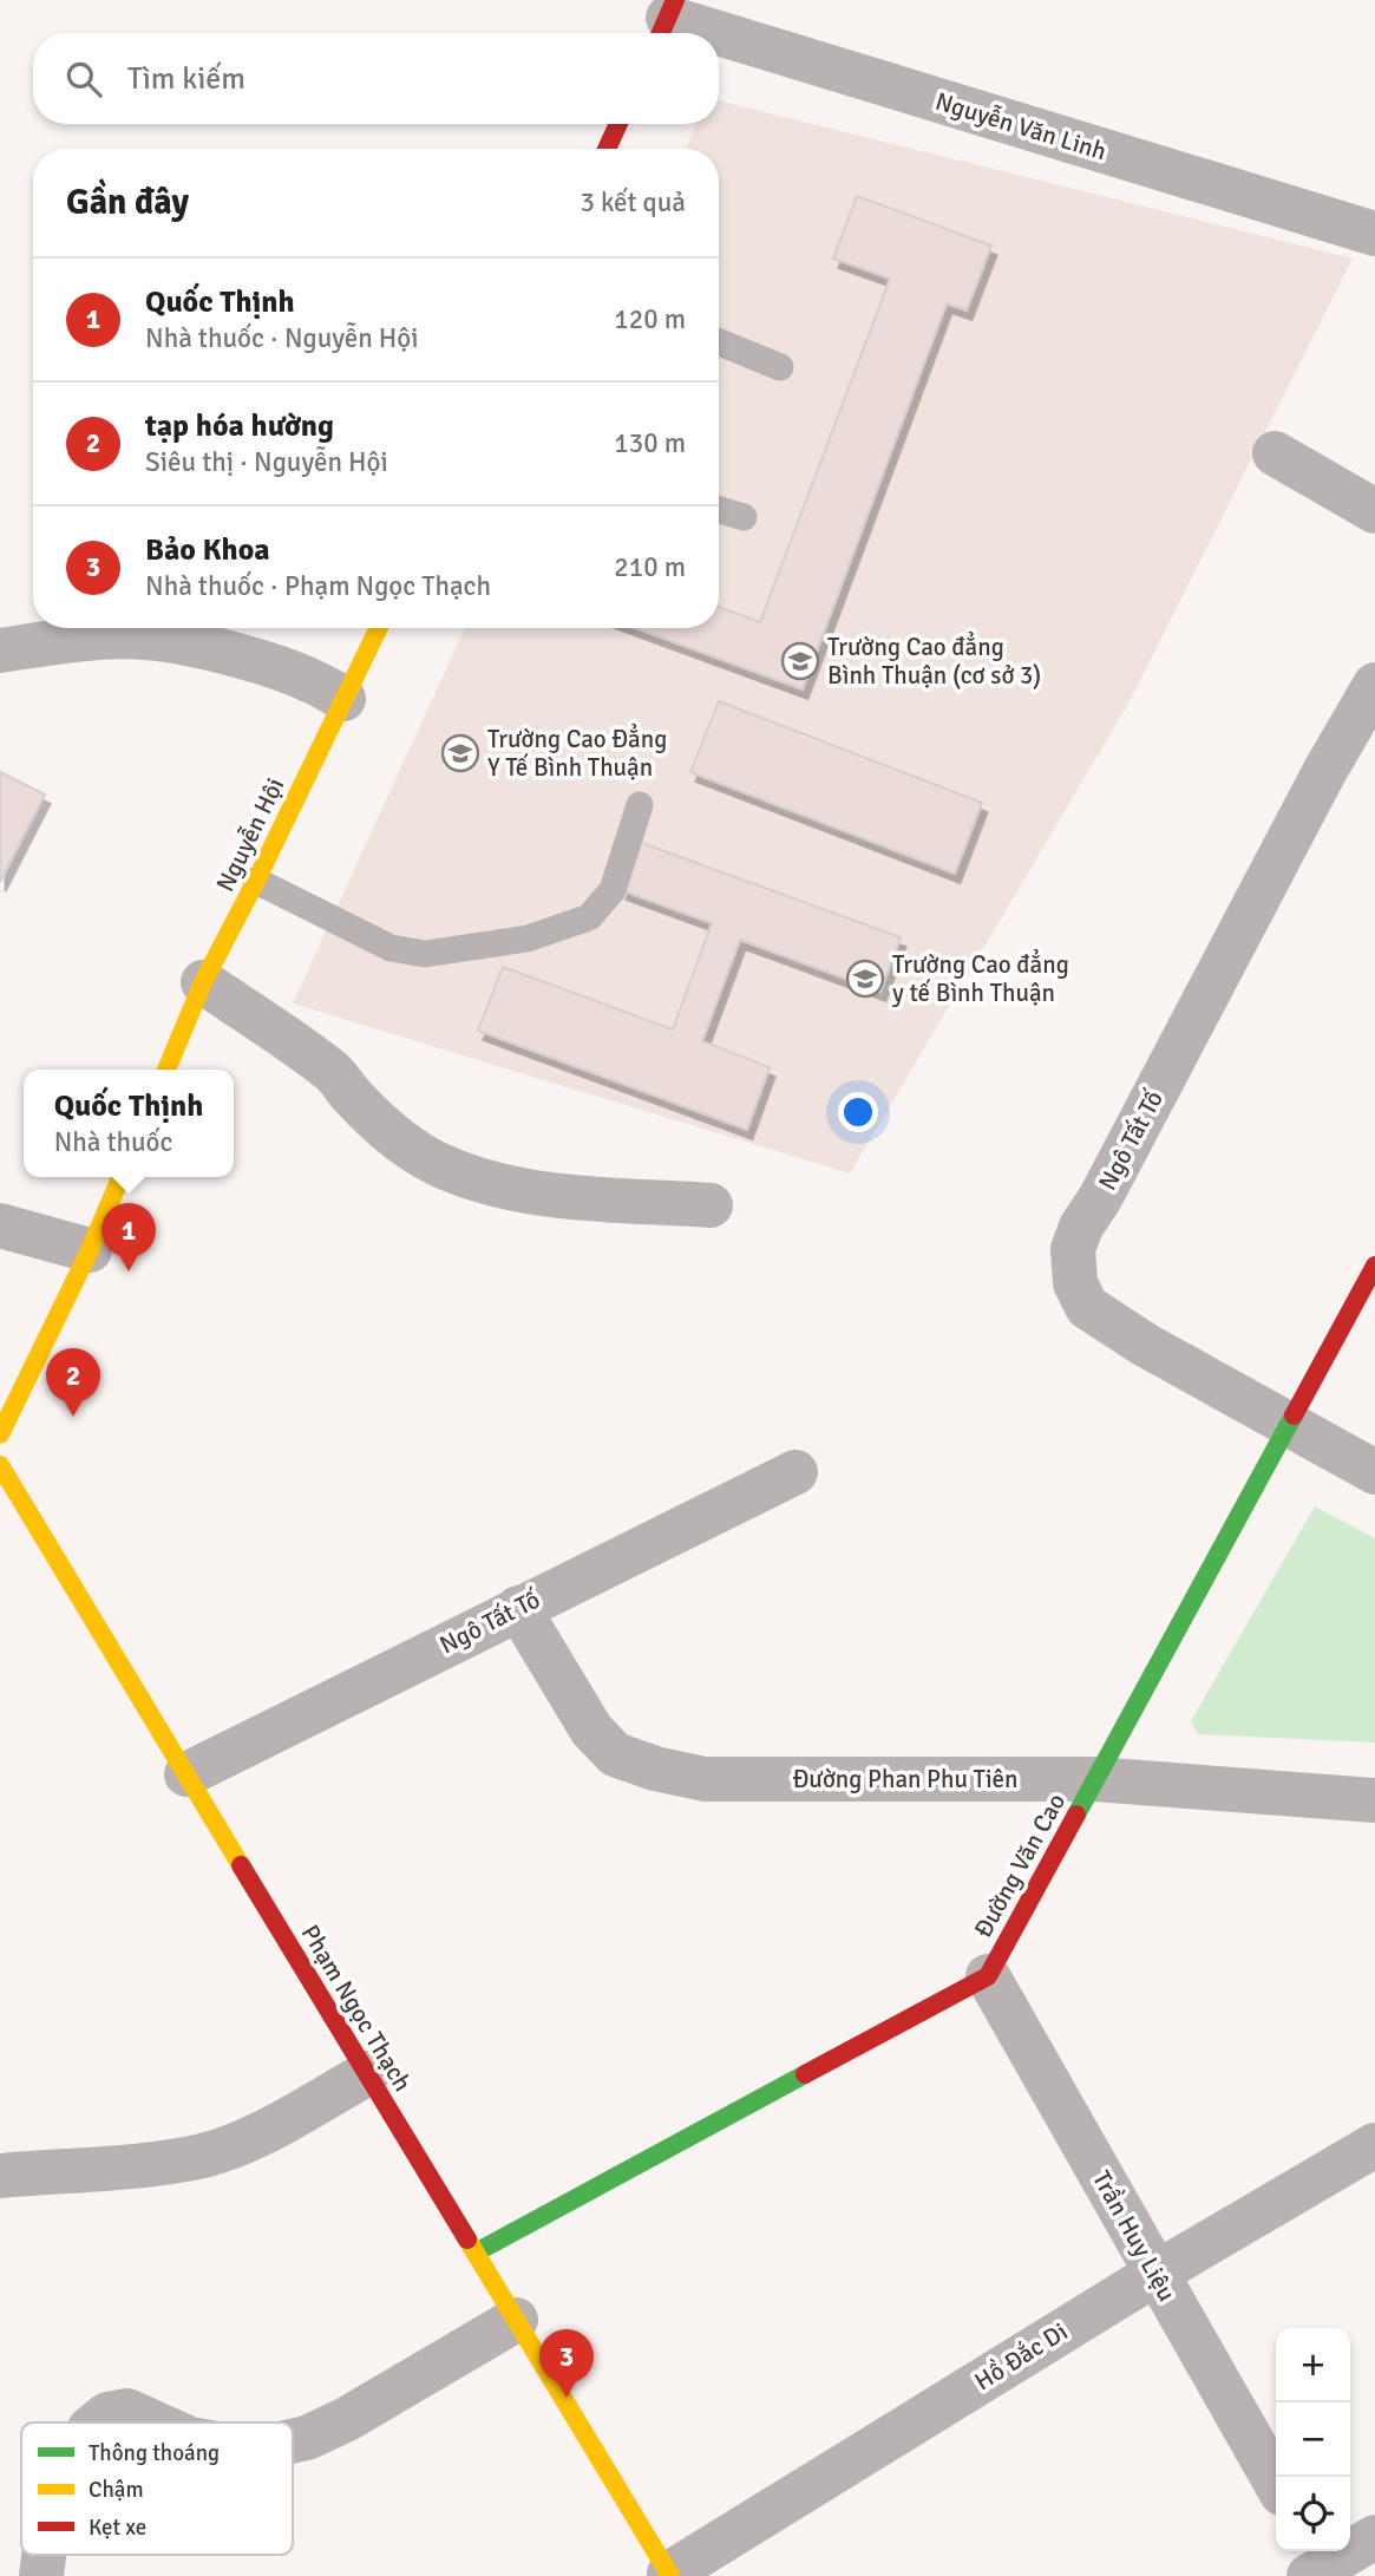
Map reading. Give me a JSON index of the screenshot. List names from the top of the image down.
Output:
{
  "streets": {
    "street": [
      "Nguyễn Văn Linh",
      "Nguyễn Hội",
      "Ngô Tất Tố",
      "Đường Phan Phu Tiên",
      "Đường Văn Cao",
      "Phạm Ngọc Thạch",
      "Trần Huy Liệu",
      "Hồ Đắc Di"
    ]
  },
  "crossings": [
    ["Ngô Tất Tố", "Đường Phan Phu Tiên"],
    ["Ngô Tất Tố", "Đường Văn Cao"],
    ["Ngô Tất Tố", "Phạm Ngọc Thạch"],
    ["Đường Phan Phu Tiên", "Đường Văn Cao"],
    ["Đường Văn Cao", "Phạm Ngọc Thạch"],
    ["Đường Văn Cao", "Trần Huy Liệu"],
    ["Phạm Ngọc Thạch", "Hồ Đắc Di"],
    ["Trần Huy Liệu", "Hồ Đắc Di"]
  ],
  "places": {
    "school or university": ["Trường Cao đẳng Bình Thuận (cơ sở 3)", "Trường Cao Đẳng Y Tế Bình Thuận", "Trường Cao đẳng y tế Bình Thuận"]
  },
  "legend": ["Thông thoáng", "Chậm", "Kẹt xe"],
  "page": {
    "search": "Tìm kiếm",
    "heading": ["Gần đây", "3 kết quả"],
    "list": [
      {
        "mark": "1",
        "name": "Quốc Thịnh",
        "note": "Nhà thuốc · Nguyễn Hội",
        "value": "120 m"
      },
      {
        "mark": "2",
        "name": "tạp hóa hường",
        "note": "Siêu thị · Nguyễn Hội",
        "value": "130 m"
      },
      {
        "mark": "3",
        "name": "Bảo Khoa",
        "note": "Nhà thuốc · Phạm Ngọc Thạch",
        "value": "210 m"
      }
    ],
    "popup": ["Quốc Thịnh", "Nhà thuốc"],
    "pins": ["1", "2", "3"],
    "map_buttons": ["+", "−"]
  }
}
